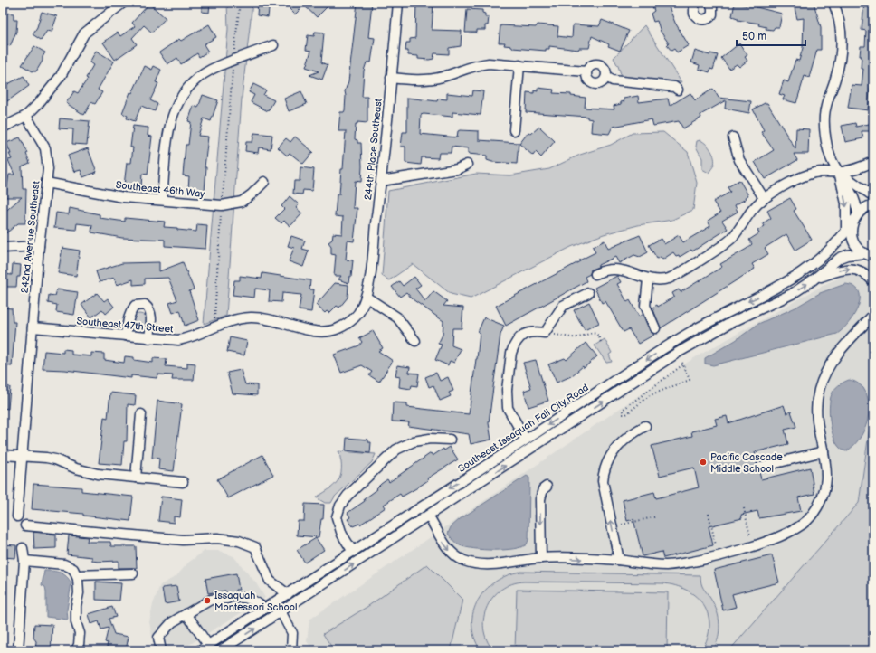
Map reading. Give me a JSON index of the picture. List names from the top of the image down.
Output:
{
  "streets": {
    "street": [
      "244th Place Southeast",
      "Southeast 46th Way",
      "242nd Avenue Southeast",
      "Southeast 47th Street",
      "Southeast Issaquah Fall City Road"
    ]
  },
  "crossings": [
    ["244th Place Southeast", "Southeast 47th Street"],
    ["Southeast 46th Way", "242nd Avenue Southeast"],
    ["242nd Avenue Southeast", "Southeast 47th Street"]
  ],
  "places": ["Pacific Cascade Middle School", "Issaquah Montessori School"],
  "scale_bar": "50 m"
}
